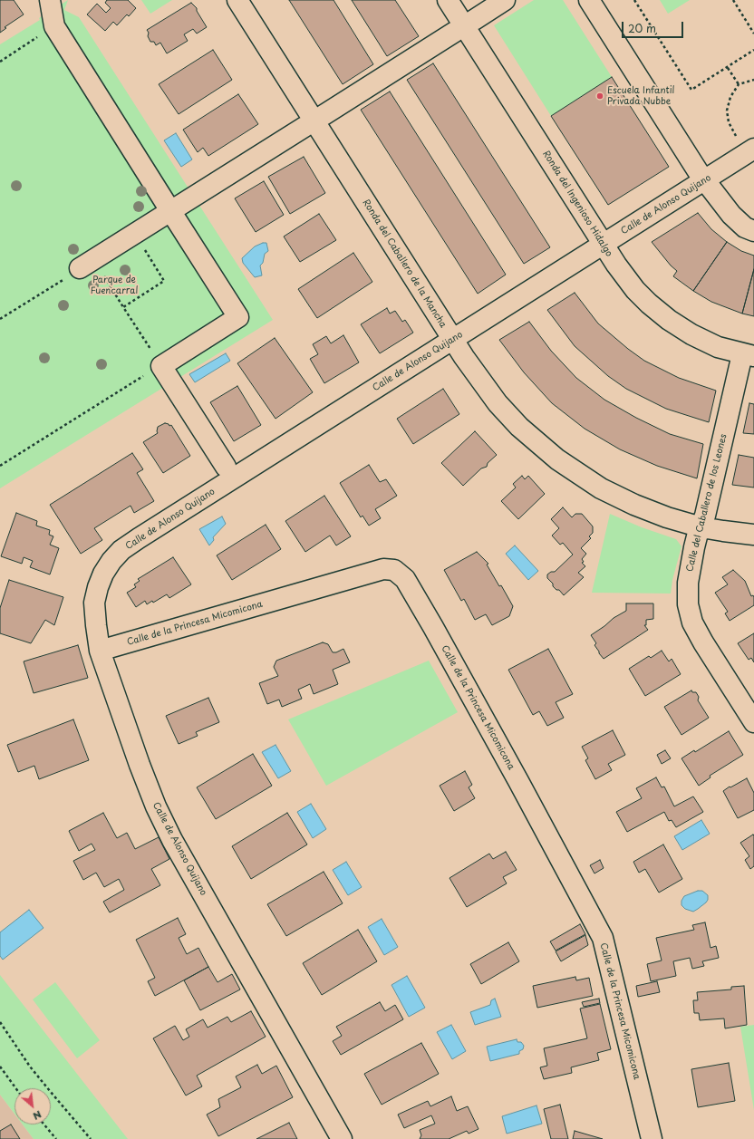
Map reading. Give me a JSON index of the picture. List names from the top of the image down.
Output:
{
  "streets": {
    "street": [
      "Ronda del Ingenioso Hidalgo",
      "Calle de Alonso Quijano",
      "Ronda del Caballero de la Mancha",
      "Calle del Caballero de los Leones",
      "Calle de la Princesa Micomicona"
    ]
  },
  "crossings": [
    ["Ronda del Ingenioso Hidalgo", "Calle de Alonso Quijano"],
    ["Ronda del Ingenioso Hidalgo", "Calle del Caballero de los Leones"],
    ["Calle de Alonso Quijano", "Ronda del Caballero de la Mancha"],
    ["Calle de Alonso Quijano", "Calle de la Princesa Micomicona"],
    ["Ronda del Caballero de la Mancha", "Calle del Caballero de los Leones"]
  ],
  "parks": ["Parque de Fuencarral"],
  "places": ["Escuela Infantil Privada Nubbe"],
  "scale_bar": "20 m",
  "north": "bottom right"
}
